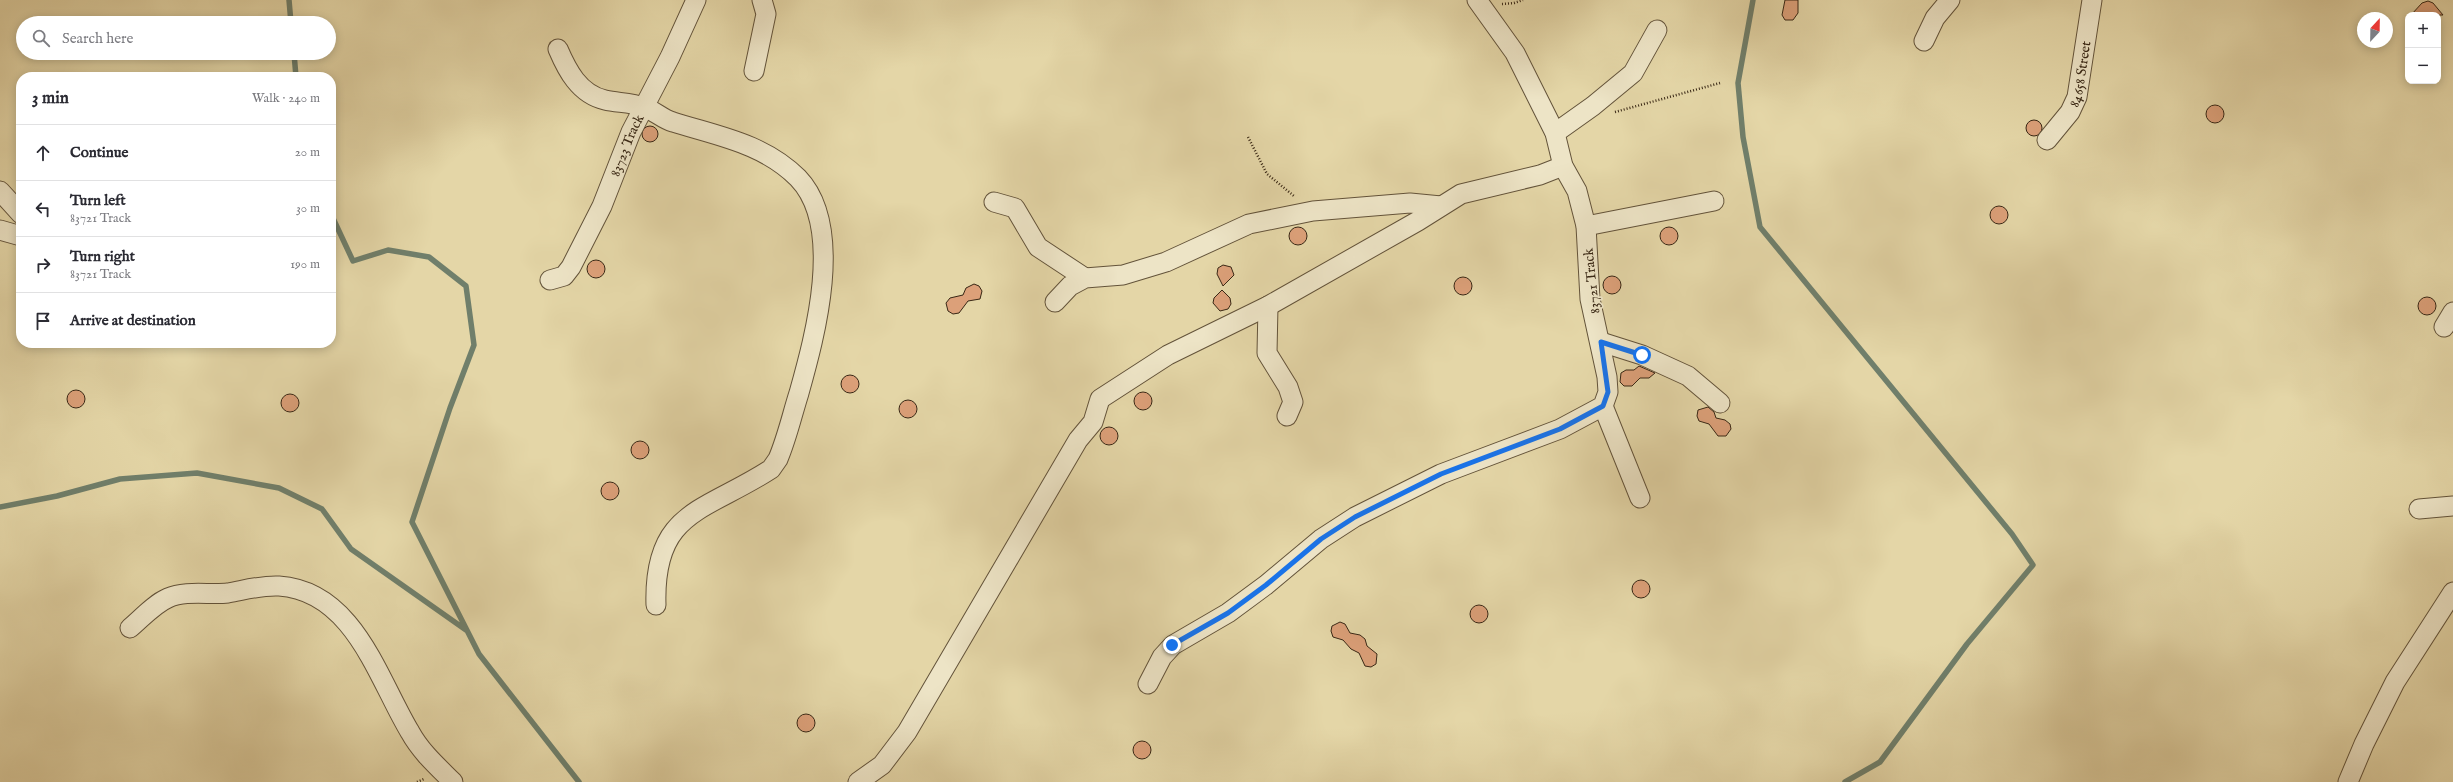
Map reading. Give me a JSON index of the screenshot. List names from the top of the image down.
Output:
{
  "streets": {
    "street": ["84658 Street", "83723 Track", "83721 Track"]
  },
  "north": "top",
  "page": {
    "map_buttons": ["+", "−"],
    "search": "Search here",
    "heading": ["3 min", "Walk · 240 m"],
    "list": [
      ["Continue", "20 m"],
      ["Turn left", "83721 Track", "30 m"],
      ["Turn right", "83721 Track", "190 m"],
      "Arrive at destination"
    ]
  }
}
